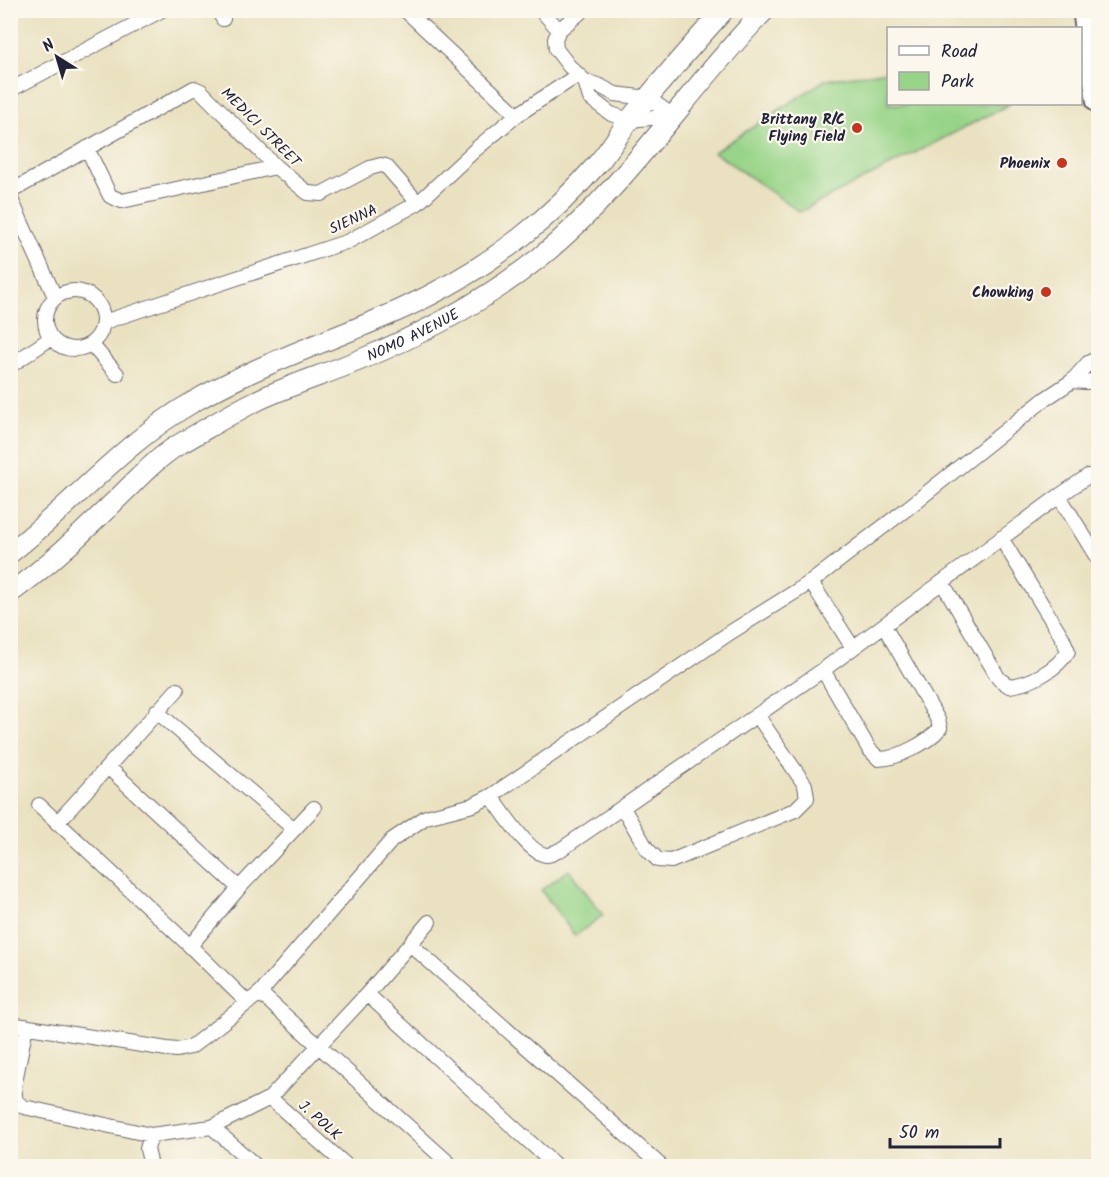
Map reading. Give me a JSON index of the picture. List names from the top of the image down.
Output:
{
  "streets": {
    "main road": ["NOMO AVENUE"],
    "street": ["MEDICI STREET", "SIENNA", "J. POLK"]
  },
  "crossings": [
    ["MEDICI STREET", "SIENNA"]
  ],
  "places": ["Brittany R/C Flying Field", "Phoenix", "Chowking"],
  "legend": ["Road", "Park"],
  "scale_bar": "50 m",
  "north": "top left"
}
